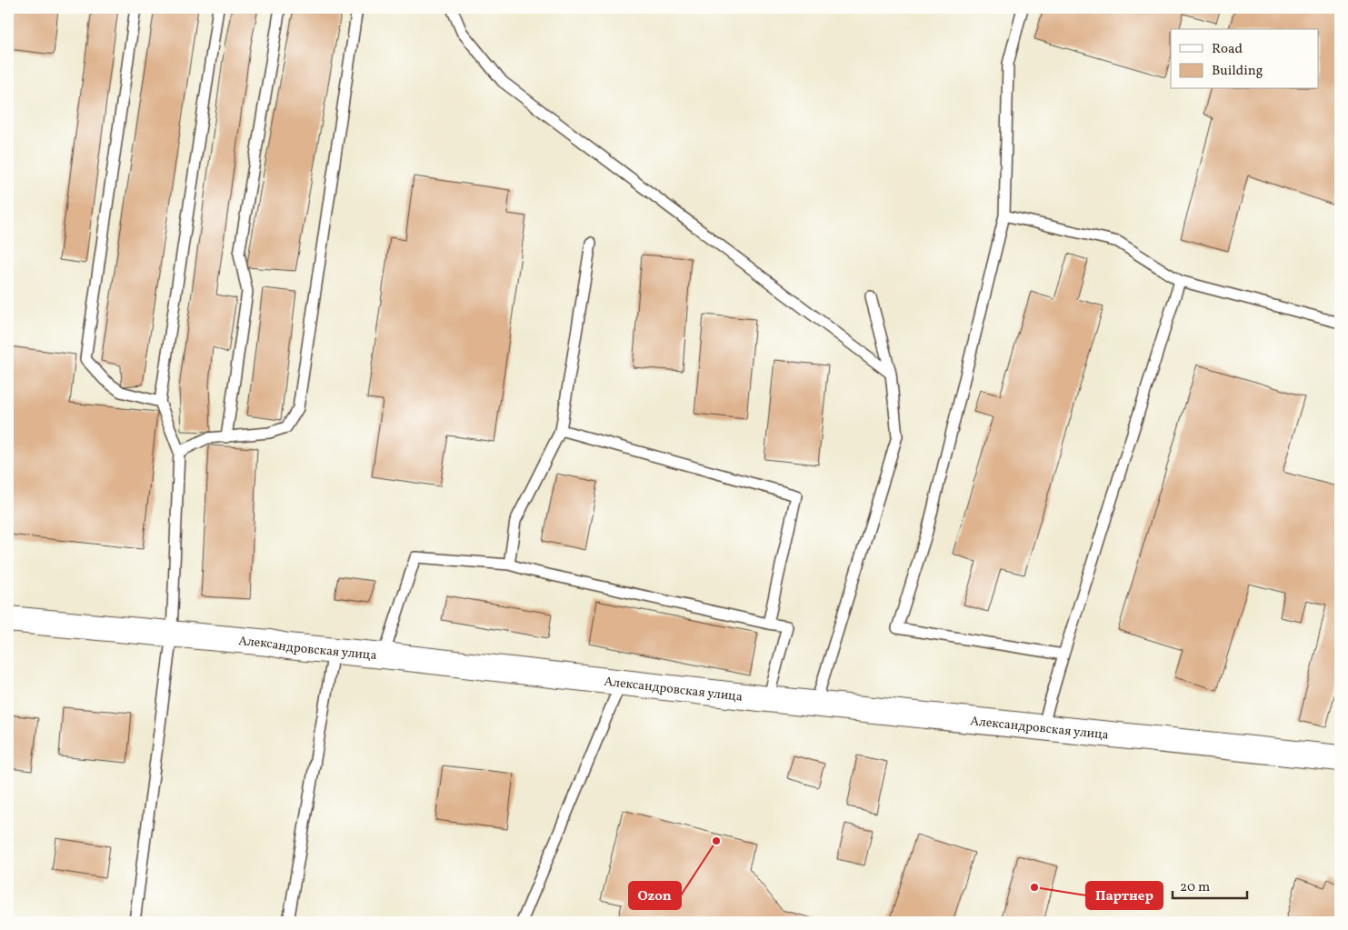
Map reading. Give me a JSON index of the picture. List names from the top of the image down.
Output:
{
  "streets": {
    "street": ["Александровская улица"]
  },
  "places": ["Ozon", "Партнер"],
  "legend": ["Road", "Building"],
  "scale_bar": "20 m"
}
